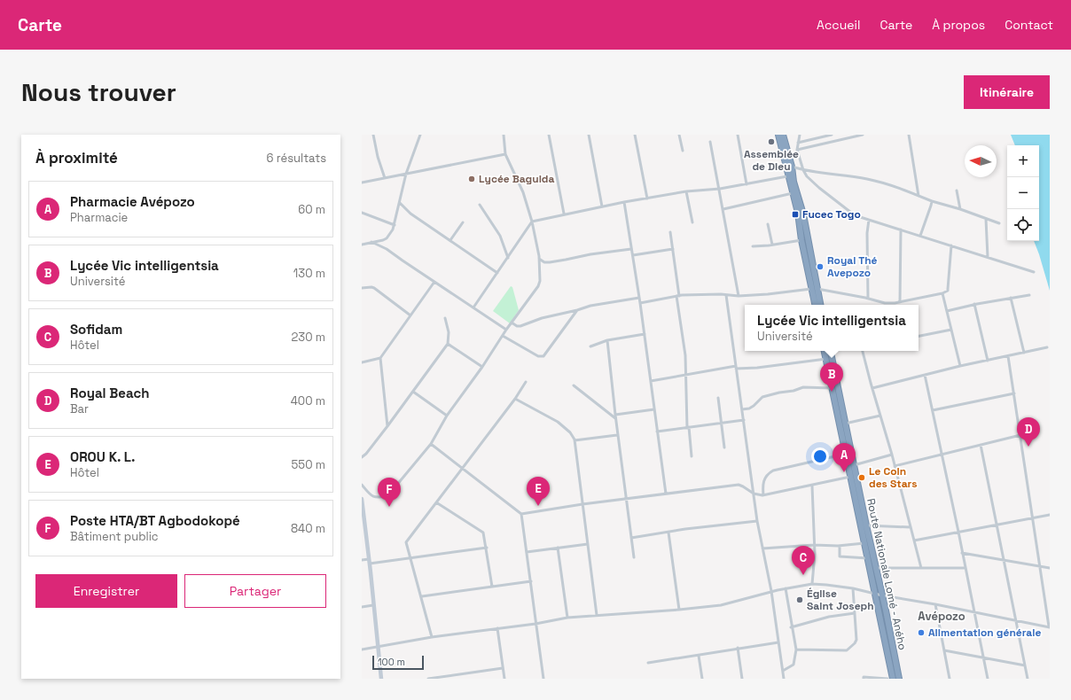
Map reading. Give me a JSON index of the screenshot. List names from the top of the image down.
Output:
{
  "streets": {
    "highway": ["Route Nationale Lomé - Aného"]
  },
  "districts": ["Avépozo"],
  "places": {
    "other": [
      "Assemblée de Dieu",
      "Lycée Baguida",
      "Royal Thé Avepozo",
      "Le Coin des Stars",
      "Église Saint Joseph",
      "Alimentation générale"
    ],
    "transit": ["Fucec Togo"]
  },
  "scale_bar": "100 m",
  "north": "left",
  "page": {
    "header": "Carte",
    "nav": [
      "Accueil",
      "Carte",
      "À propos",
      "Contact"
    ],
    "buttons": [
      "Itinéraire",
      ["Enregistrer", "Partager"]
    ],
    "title": "Nous trouver",
    "heading": ["À proximité", "6 résultats"],
    "map_buttons": ["+", "−"],
    "list": [
      {
        "mark": "A",
        "name": "Pharmacie Avépozo",
        "note": "Pharmacie",
        "value": "60 m"
      },
      {
        "mark": "B",
        "name": "Lycée Vic intelligentsia",
        "note": "Université",
        "value": "130 m"
      },
      {
        "mark": "C",
        "name": "Sofidam",
        "note": "Hôtel",
        "value": "230 m"
      },
      {
        "mark": "D",
        "name": "Royal Beach",
        "note": "Bar",
        "value": "400 m"
      },
      {
        "mark": "E",
        "name": "OROU K. L.",
        "note": "Hôtel",
        "value": "550 m"
      },
      {
        "mark": "F",
        "name": "Poste HTA/BT Agbodokopé",
        "note": "Bâtiment public",
        "value": "840 m"
      }
    ],
    "popup": ["Lycée Vic intelligentsia", "Université"],
    "pins": [
      "B",
      "D",
      "A",
      "E",
      "F",
      "C"
    ],
    "scale": "100 m"
  }
}
